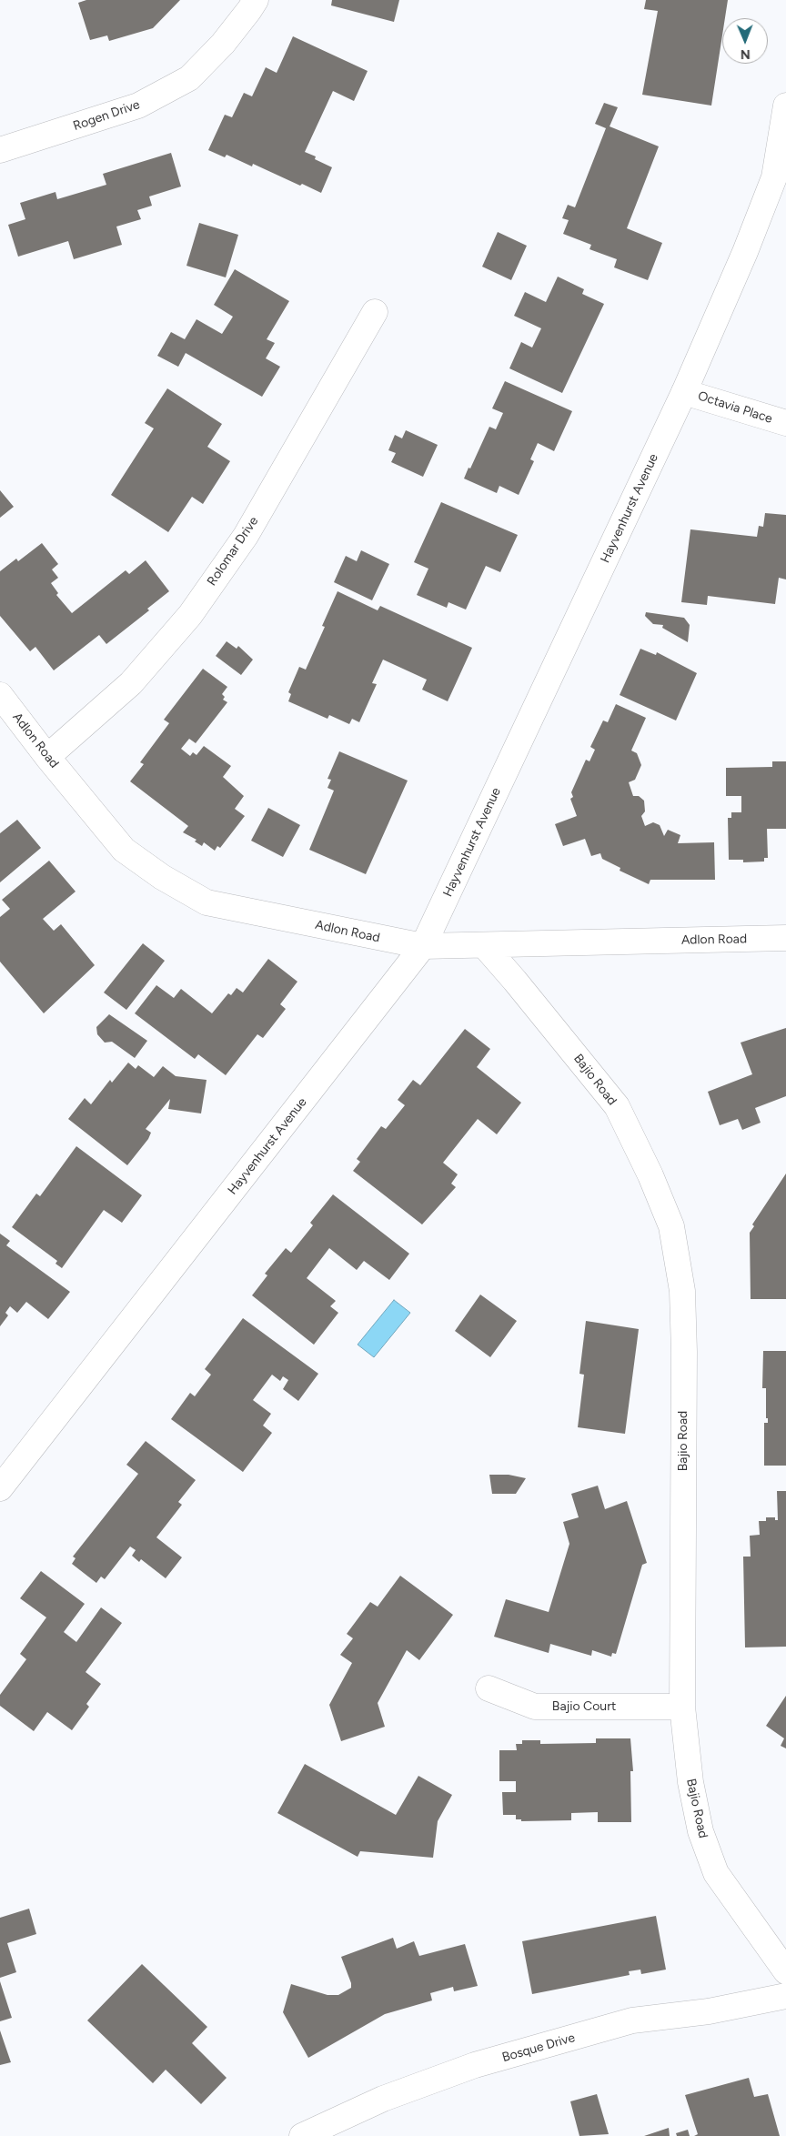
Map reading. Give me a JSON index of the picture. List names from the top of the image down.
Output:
{
  "streets": {
    "street": [
      "Rogen Drive",
      "Octavia Place",
      "Hayvenhurst Avenue",
      "Rolomar Drive",
      "Adlon Road",
      "Bajio Road",
      "Bajio Court",
      "Bosque Drive"
    ]
  },
  "crossings": [
    ["Octavia Place", "Hayvenhurst Avenue"],
    ["Hayvenhurst Avenue", "Adlon Road"],
    ["Rolomar Drive", "Adlon Road"],
    ["Adlon Road", "Bajio Road"],
    ["Bajio Road", "Bajio Court"]
  ],
  "north": "bottom"
}
